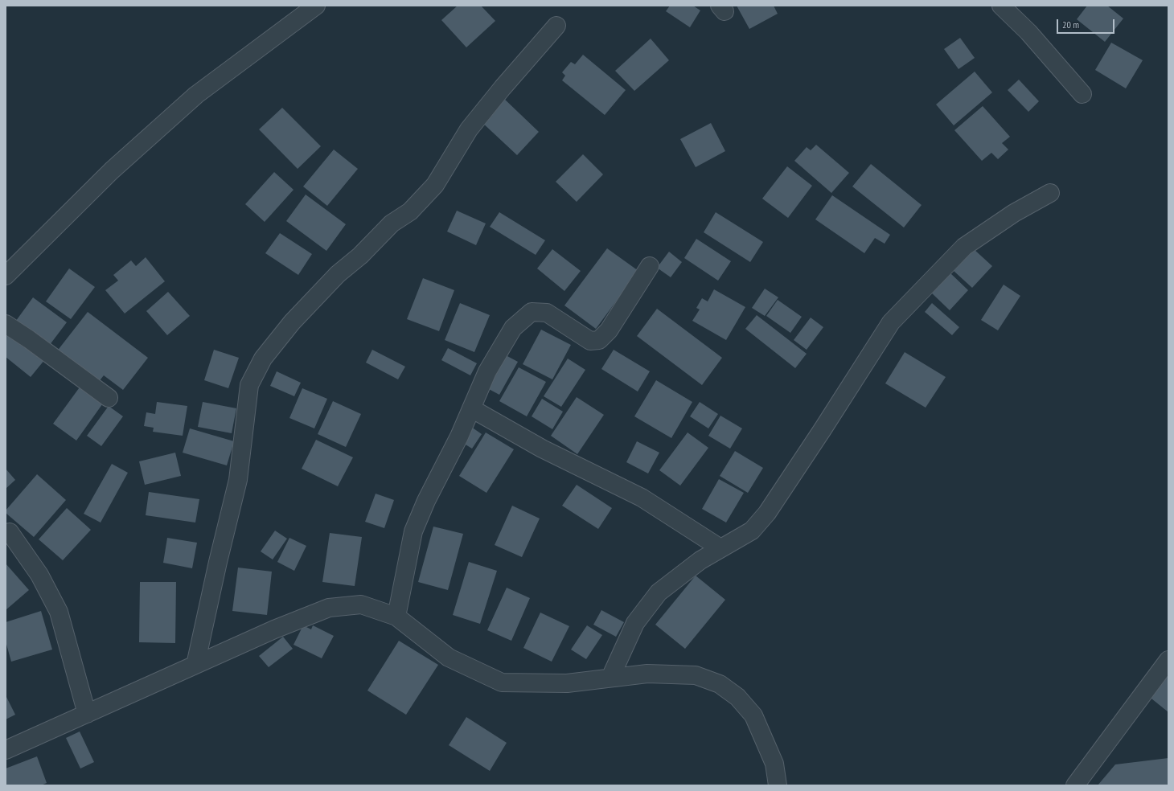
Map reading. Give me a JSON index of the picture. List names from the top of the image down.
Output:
{
  "scale_bar": "20 m"
}
